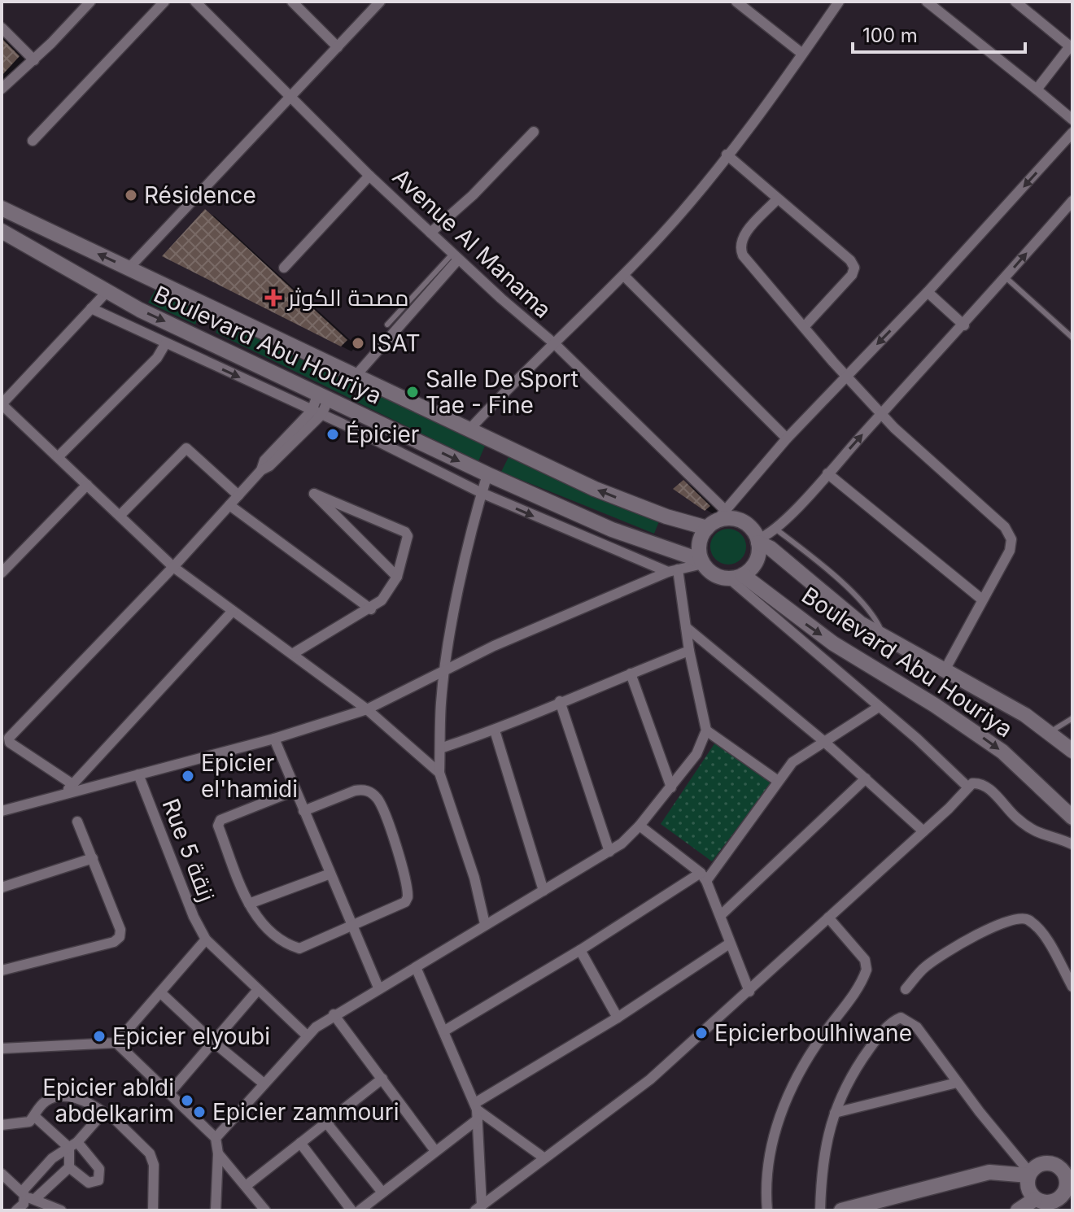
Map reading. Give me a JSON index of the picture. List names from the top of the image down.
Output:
{
  "streets": {
    "main road": ["Boulevard Abu Houriya"],
    "street": ["Avenue Al Manama", "Rue 5 زنقة"]
  },
  "crossings": [
    ["Avenue Al Manama", "Boulevard Abu Houriya"]
  ],
  "places": {
    "other": [
      "Résidence",
      "ISAT",
      "Salle De Sport Tae - Fine",
      "Épicier",
      "Epicier el'hamidi",
      "Epicierboulhiwane",
      "Epicier elyoubi",
      "Epicier abldi abdelkarim",
      "Epicier zammouri"
    ],
    "health": ["مصحة الكوثر"]
  },
  "scale_bar": "100 m"
}
